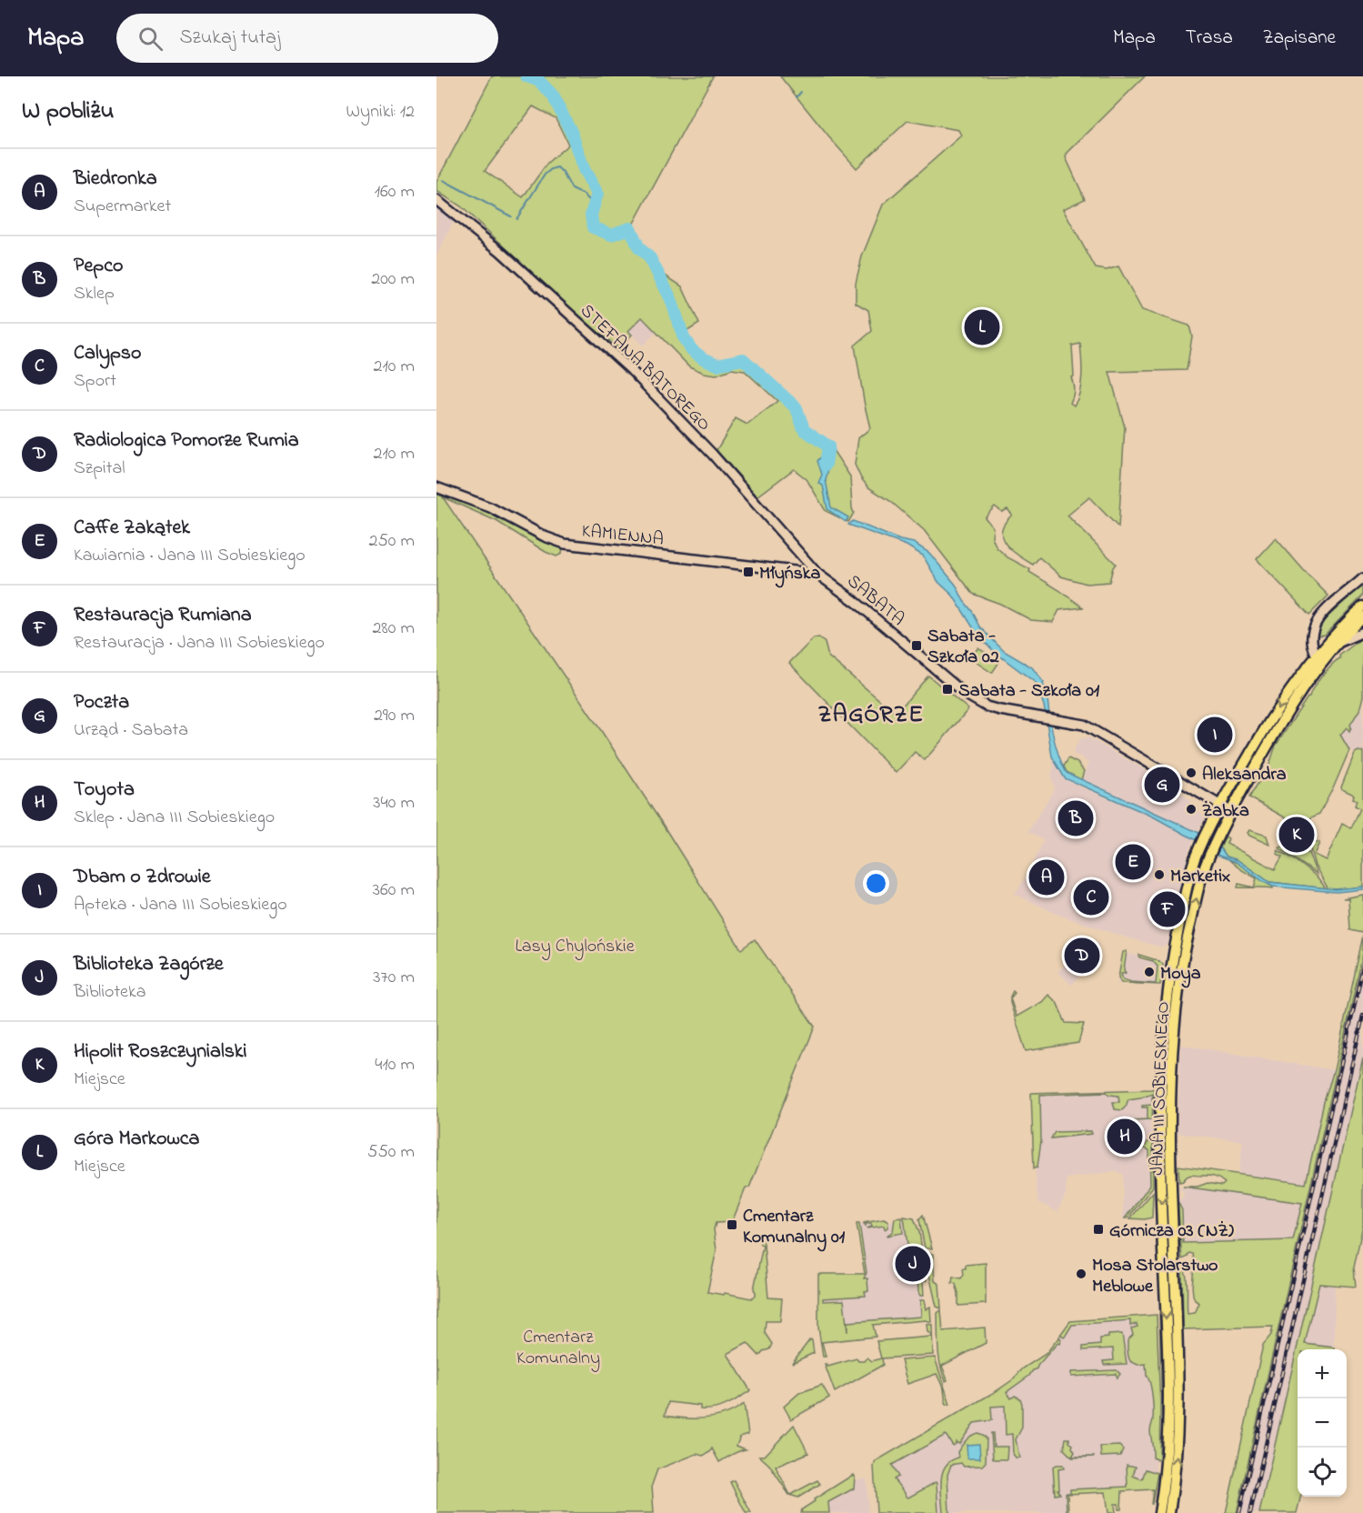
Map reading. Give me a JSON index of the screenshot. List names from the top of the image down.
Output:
{
  "streets": {
    "main road": ["JANA III SOBIESKIEGO"],
    "street": ["STEFANA BATOREGO", "KAMIENNA", "SABATA"]
  },
  "crossings": [
    ["STEFANA BATOREGO", "KAMIENNA"],
    ["STEFANA BATOREGO", "SABATA"],
    ["KAMIENNA", "SABATA"],
    ["SABATA", "JANA III SOBIESKIEGO"]
  ],
  "districts": ["ZAGÓRZE"],
  "parks": ["Lasy Chylońskie", "Cmentarz Komunalny"],
  "places": {
    "transit": [
      "Młyńska",
      "Sabata - Szkoła 02",
      "Sabata - Szkoła 01",
      "Cmentarz Komunalny 01",
      "Górnicza 03 (NŻ)"
    ],
    "other": [
      "Aleksandra",
      "Żabka",
      "Marketix",
      "Moya",
      "Mosa Stolarstwo Meblowe"
    ]
  },
  "page": {
    "header": "Mapa",
    "search": "Szukaj tutaj",
    "nav": ["Mapa", "Trasa", "Zapisane"],
    "heading": ["W pobliżu", "Wyniki: 12"],
    "list": [
      {
        "mark": "A",
        "name": "Biedronka",
        "note": "Supermarket",
        "value": "160 m"
      },
      {
        "mark": "B",
        "name": "Pepco",
        "note": "Sklep",
        "value": "200 m"
      },
      {
        "mark": "C",
        "name": "Calypso",
        "note": "Sport",
        "value": "210 m"
      },
      {
        "mark": "D",
        "name": "Radiologica Pomorze Rumia",
        "note": "Szpital",
        "value": "210 m"
      },
      {
        "mark": "E",
        "name": "Caffe Zakątek",
        "note": "Kawiarnia · Jana III Sobieskiego",
        "value": "250 m"
      },
      {
        "mark": "F",
        "name": "Restauracja Rumiana",
        "note": "Restauracja · Jana III Sobieskiego",
        "value": "280 m"
      },
      {
        "mark": "G",
        "name": "Poczta",
        "note": "Urząd · Sabata",
        "value": "290 m"
      },
      {
        "mark": "H",
        "name": "Toyota",
        "note": "Sklep · Jana III Sobieskiego",
        "value": "340 m"
      },
      {
        "mark": "I",
        "name": "Dbam o Zdrowie",
        "note": "Apteka · Jana III Sobieskiego",
        "value": "360 m"
      },
      {
        "mark": "J",
        "name": "Biblioteka Zagórze",
        "note": "Biblioteka",
        "value": "370 m"
      },
      {
        "mark": "K",
        "name": "Hipolit Roszczynialski",
        "note": "Miejsce",
        "value": "410 m"
      },
      {
        "mark": "L",
        "name": "Góra Markowca",
        "note": "Miejsce",
        "value": "550 m"
      }
    ],
    "pins": [
      "L",
      "I",
      "G",
      "B",
      "K",
      "E",
      "A",
      "C",
      "F",
      "D",
      "H",
      "J"
    ],
    "map_buttons": ["+", "−"]
  }
}
